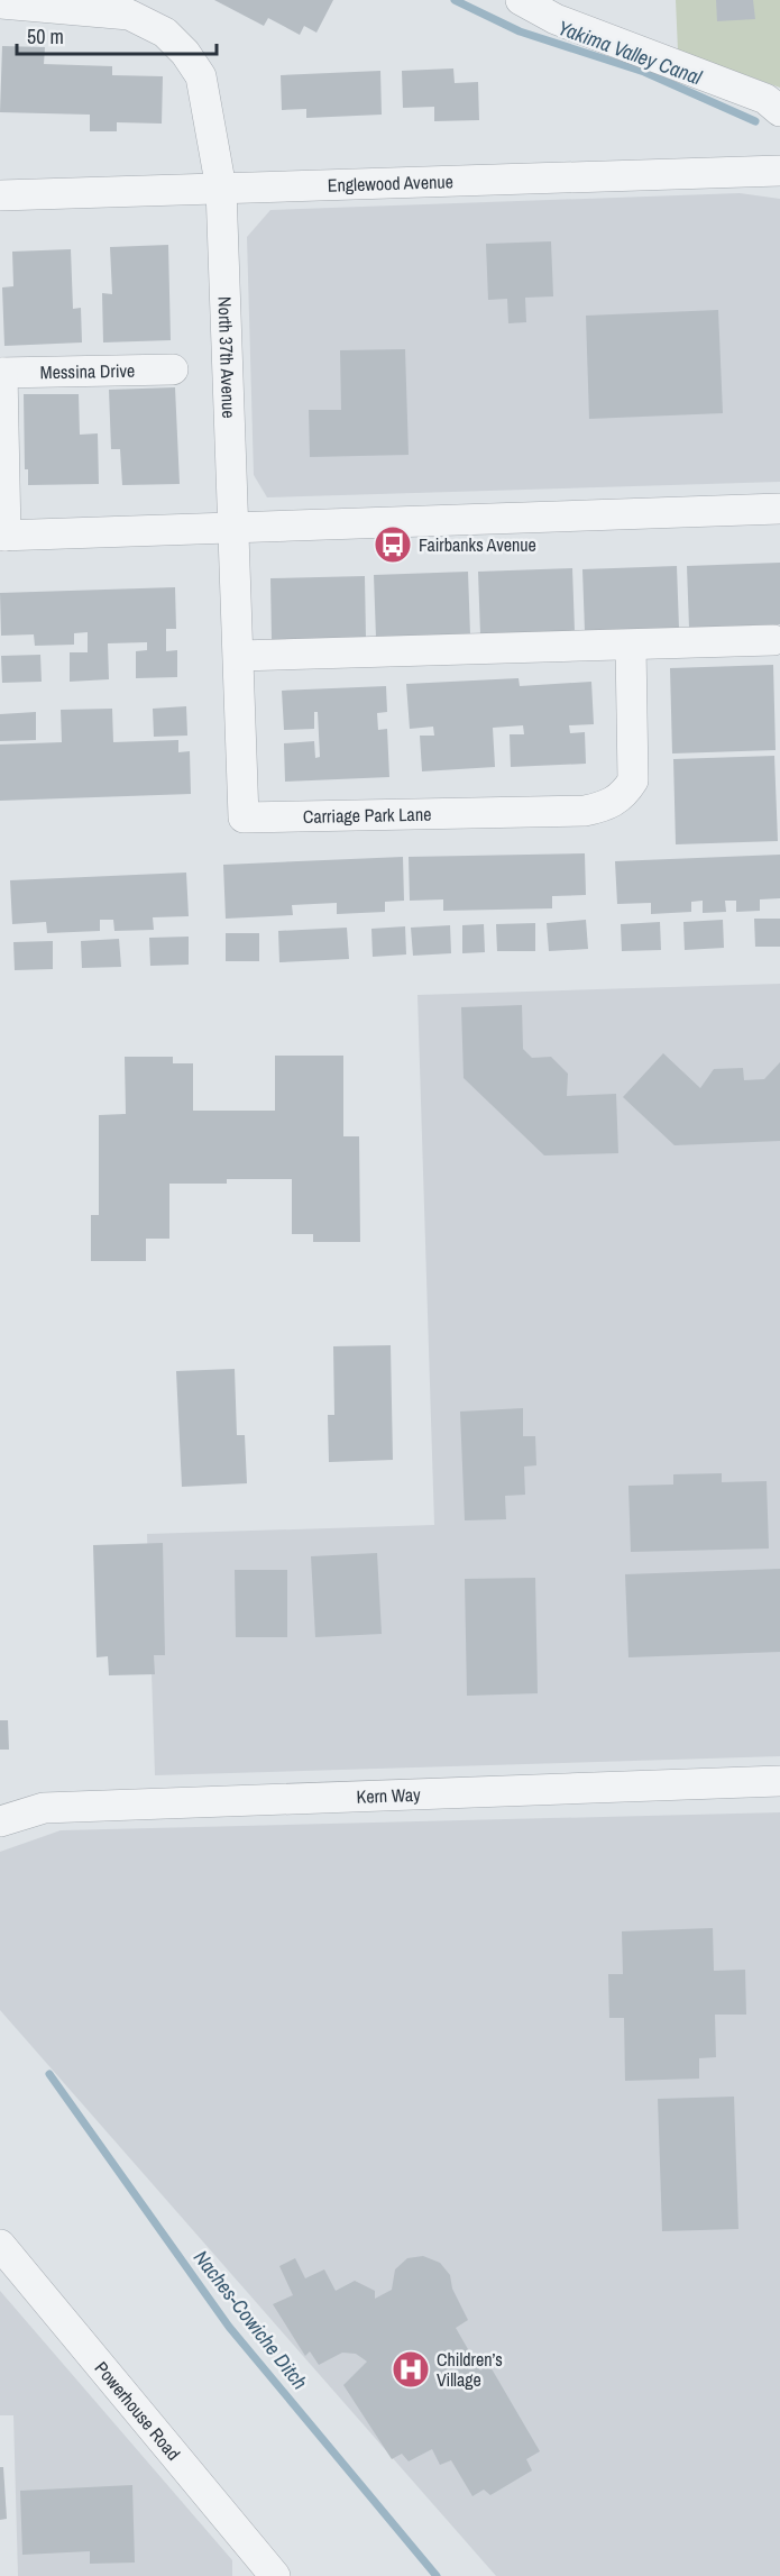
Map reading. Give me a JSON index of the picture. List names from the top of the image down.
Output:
{
  "streets": {
    "street": [
      "Englewood Avenue",
      "North 37th Avenue",
      "Messina Drive",
      "Carriage Park Lane",
      "Kern Way",
      "Powerhouse Road"
    ]
  },
  "crossings": [
    ["Englewood Avenue", "North 37th Avenue"],
    ["North 37th Avenue", "Carriage Park Lane"]
  ],
  "water": ["Yakima Valley Canal", "Naches-Cowiche Ditch"],
  "places": {
    "bus stop": ["Fairbanks Avenue"],
    "hospital": ["Children’s Village"]
  },
  "scale_bar": "50 m"
}
